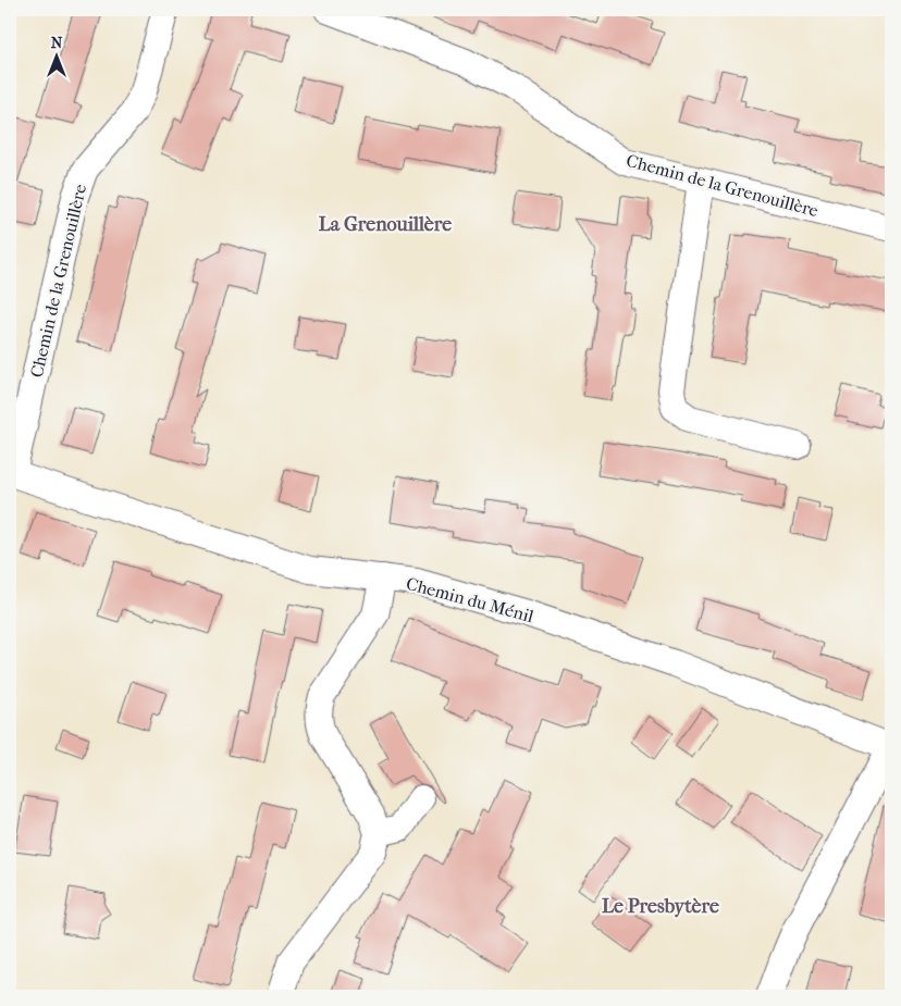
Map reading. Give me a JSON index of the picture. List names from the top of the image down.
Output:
{
  "streets": {
    "street": ["Chemin de la Grenouillère", "Chemin du Ménil"]
  },
  "crossings": [
    ["Chemin de la Grenouillère", "Chemin du Ménil"]
  ],
  "districts": ["La Grenouillère", "Le Presbytère"],
  "north": "top"
}
